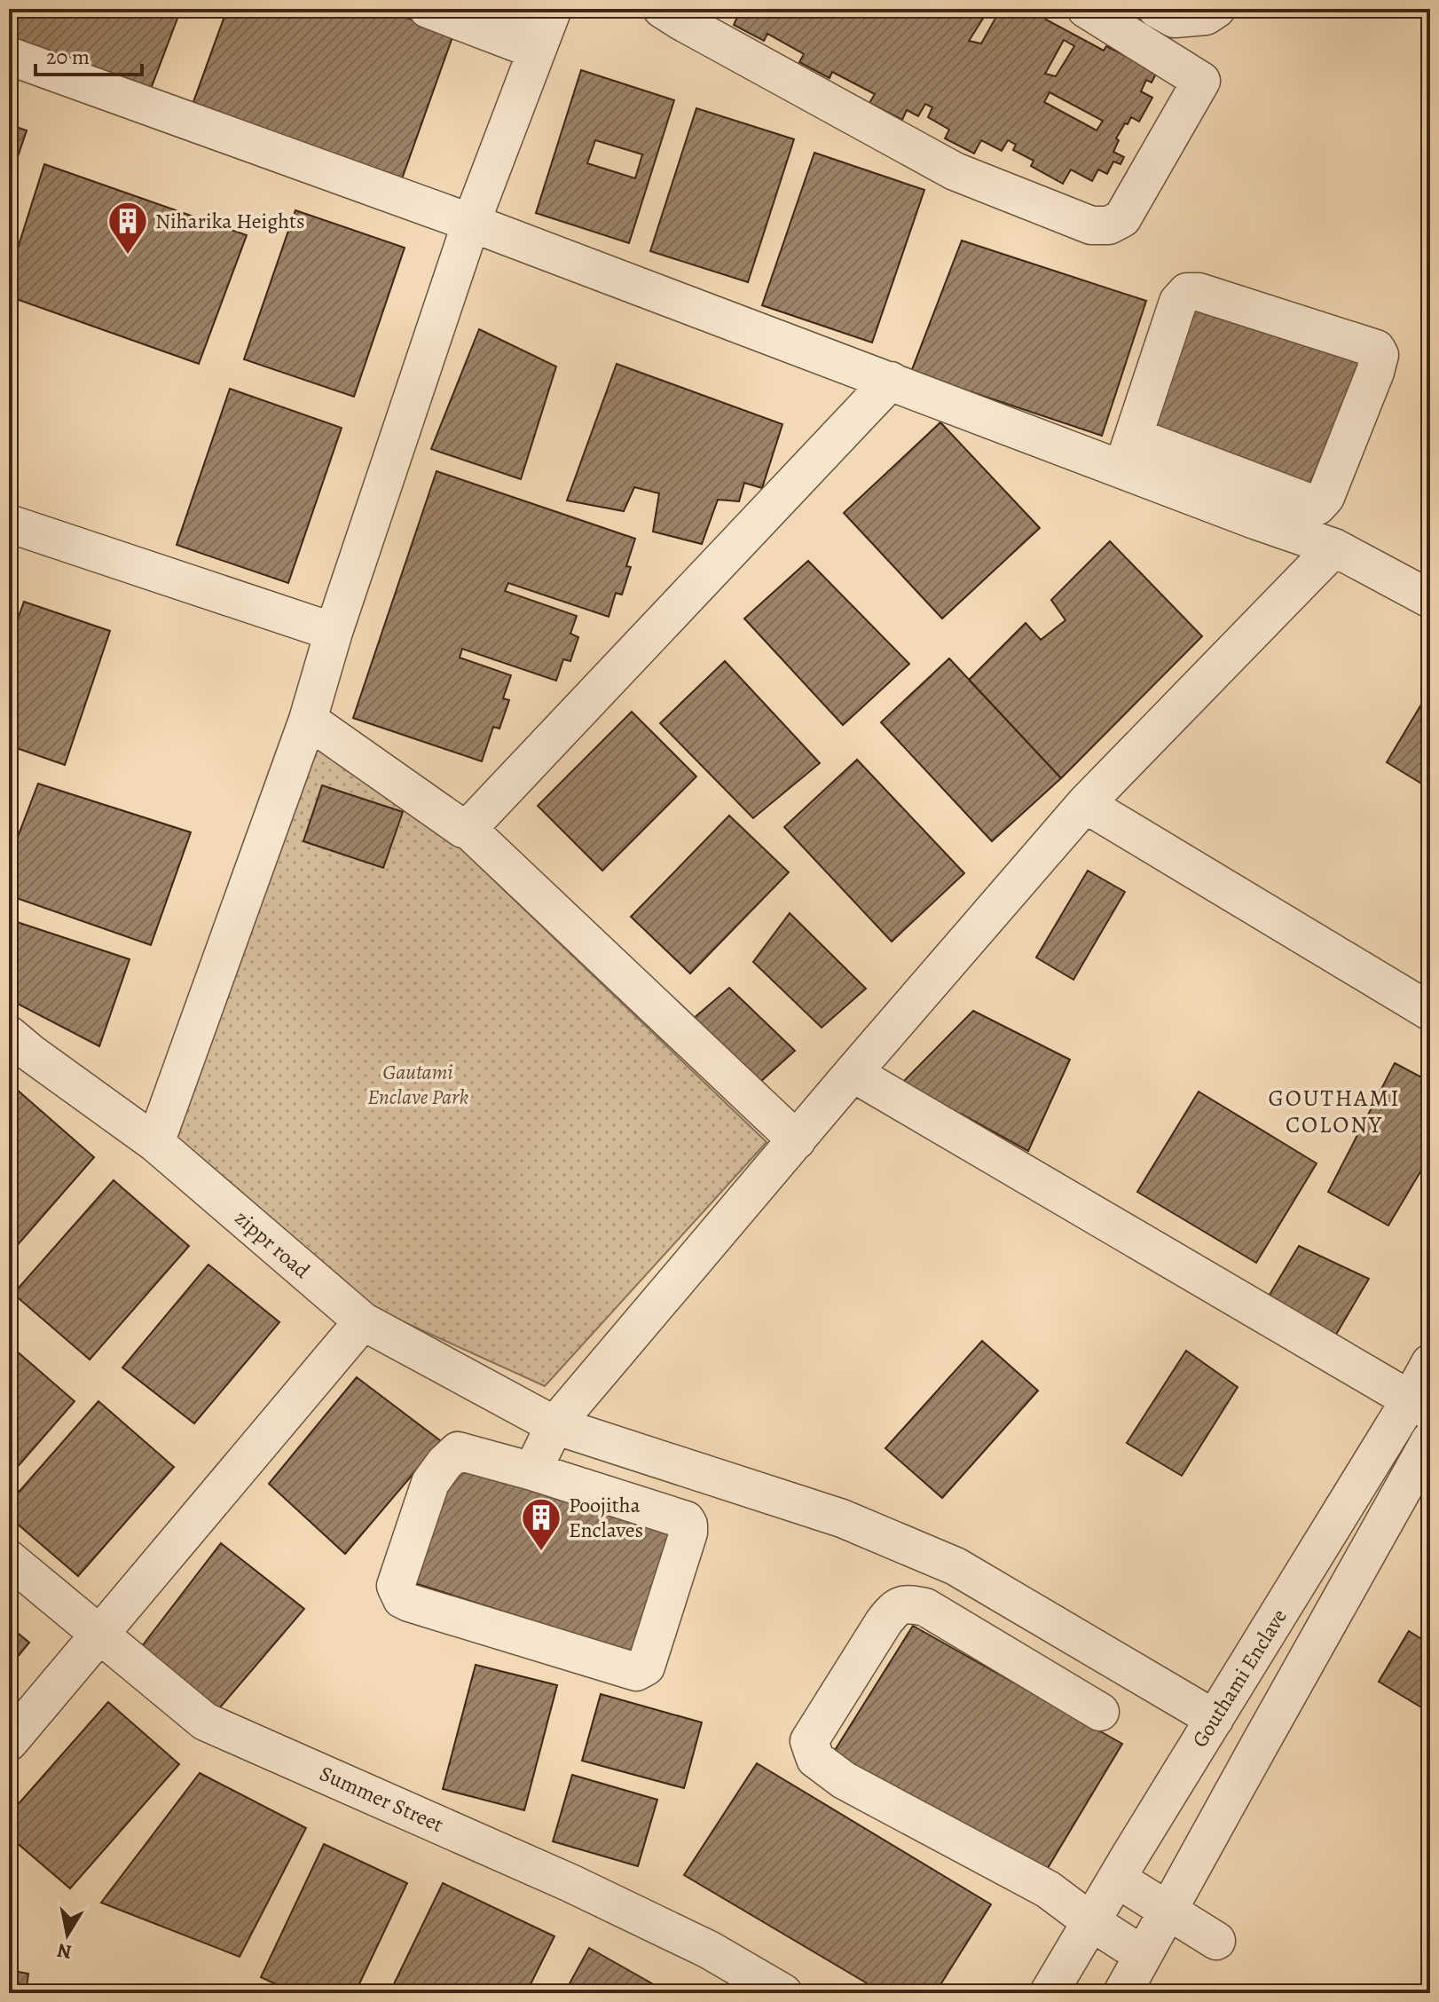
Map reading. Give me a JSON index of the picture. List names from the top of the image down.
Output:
{
  "streets": {
    "street": ["zippr road", "Gouthami Enclave", "Summer Street"]
  },
  "crossings": [
    ["zippr road", "Gouthami Enclave"]
  ],
  "districts": ["GOUTHAMI COLONY"],
  "parks": ["Gautami Enclave Park"],
  "places": {
    "building": ["Niharika Heights", "Poojitha Enclaves"]
  },
  "scale_bar": "20 m",
  "north": "bottom"
}
